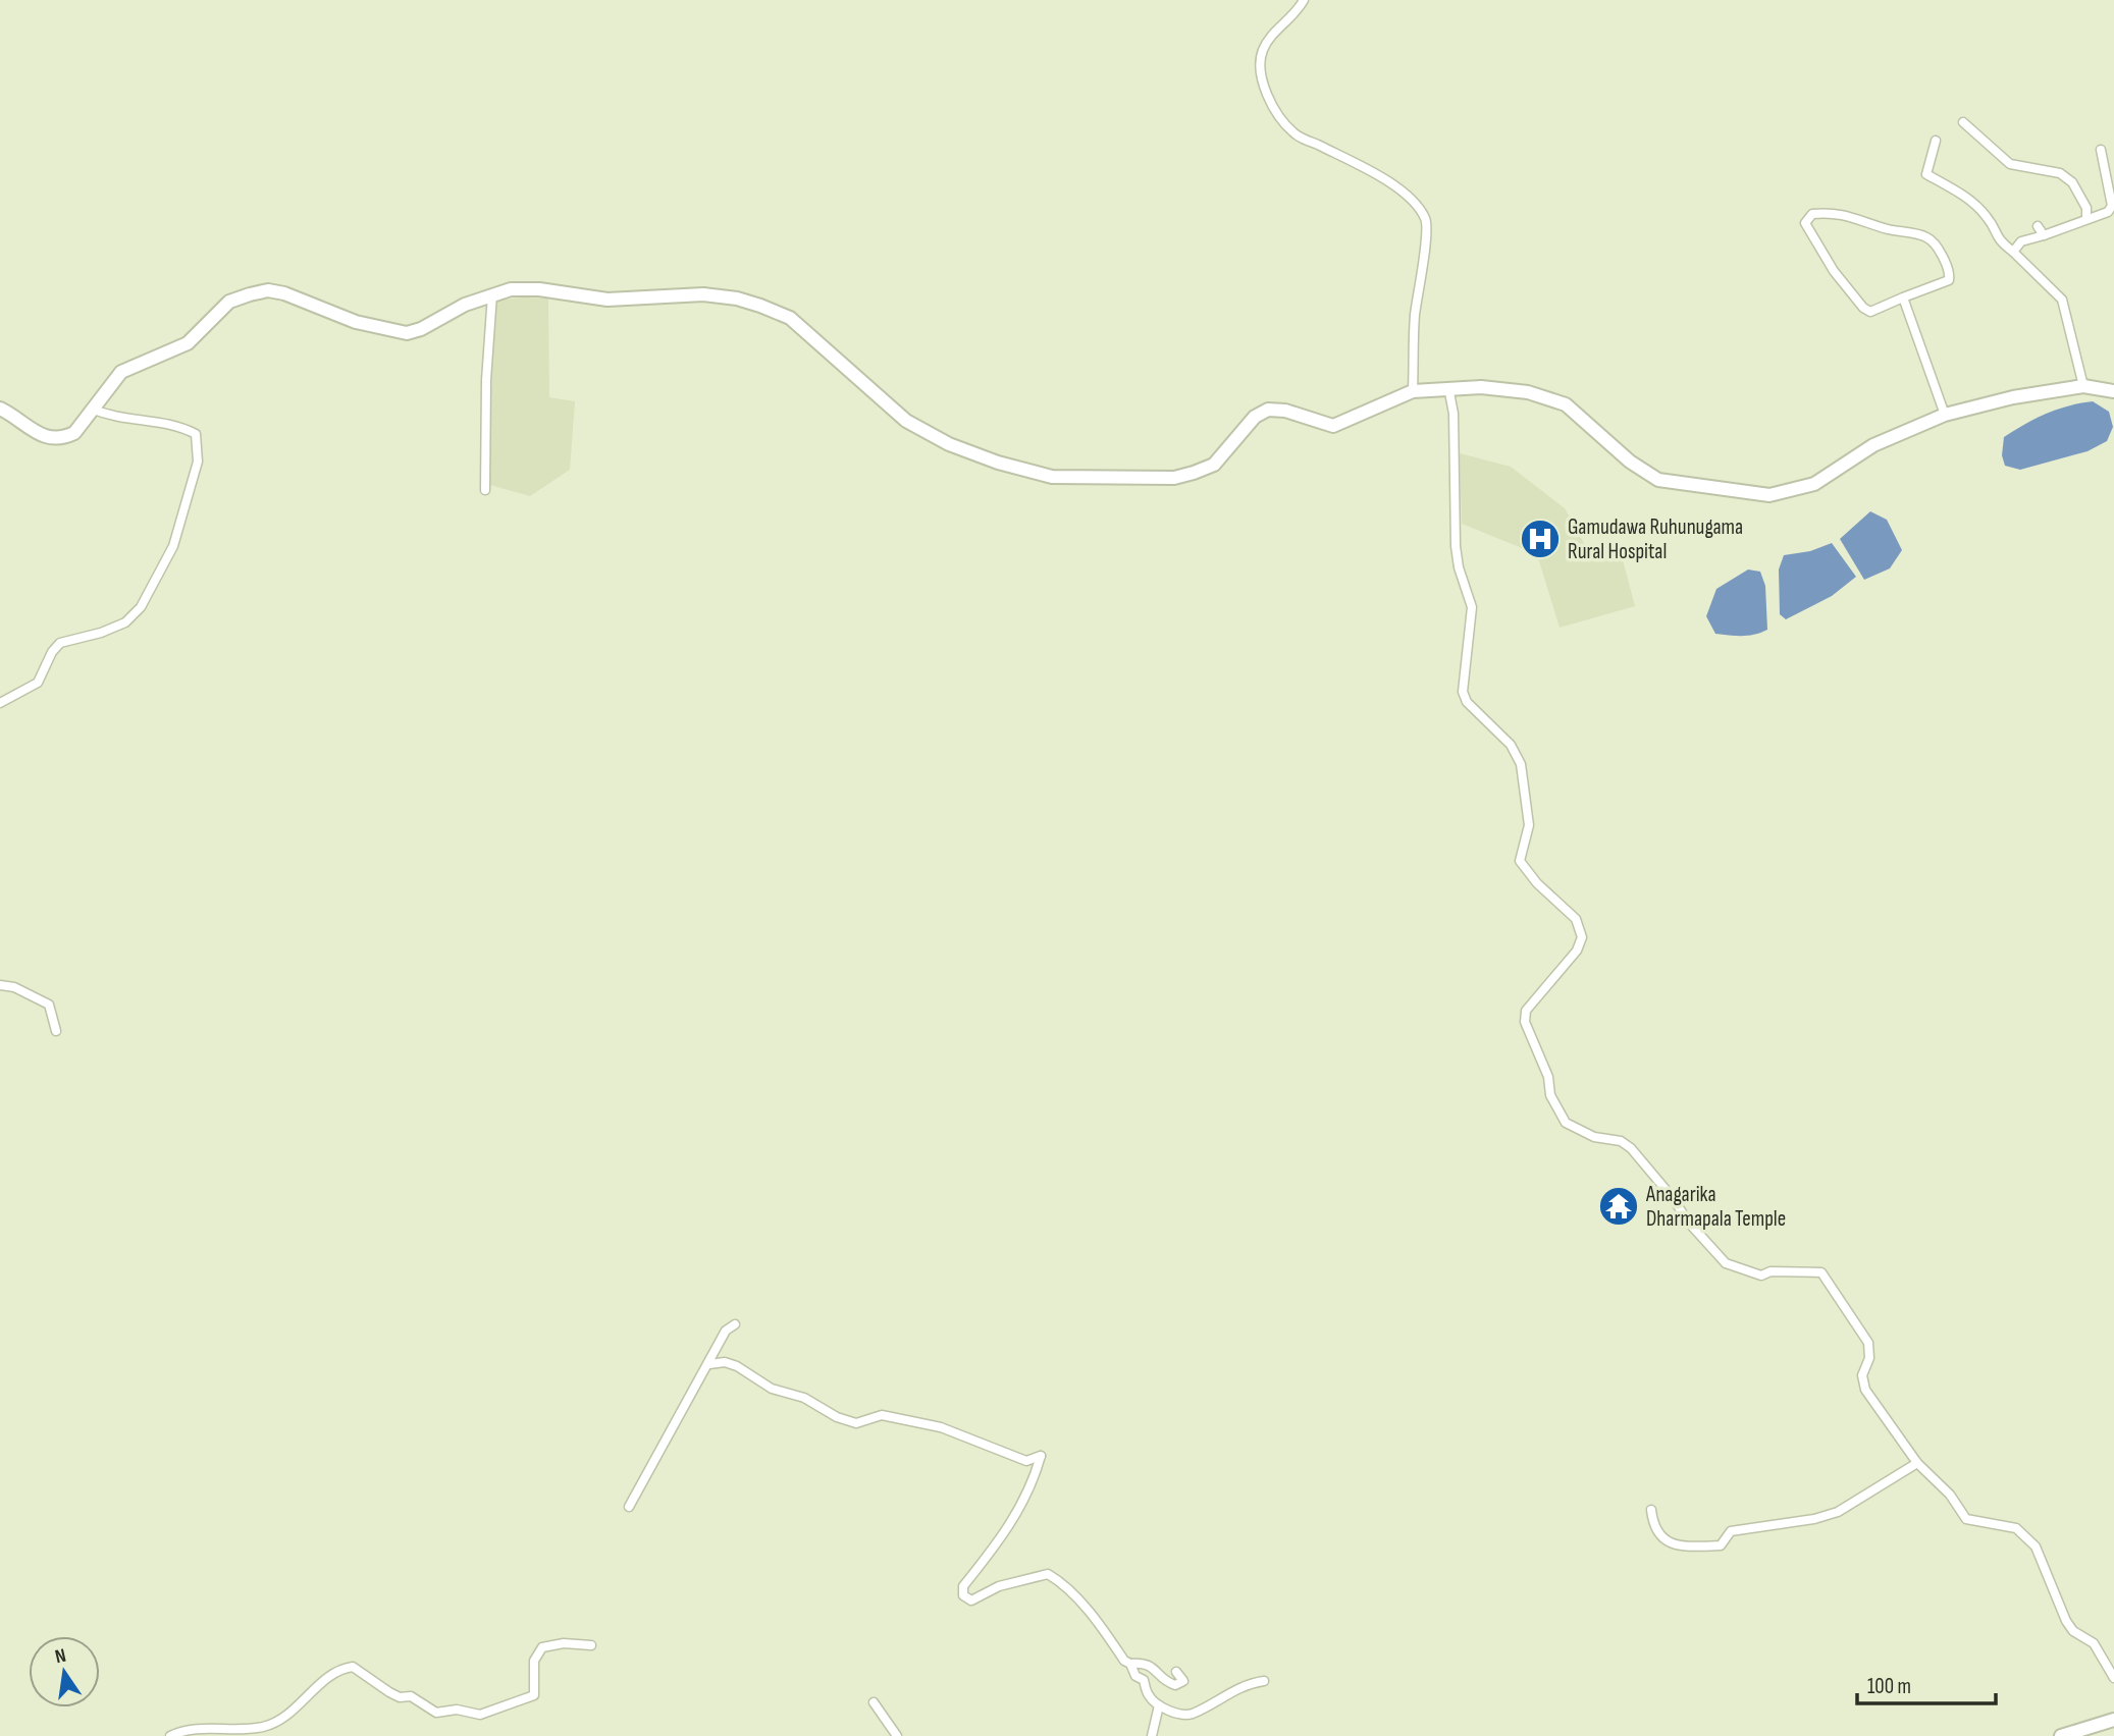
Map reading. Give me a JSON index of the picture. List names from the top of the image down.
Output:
{
  "places": {
    "hospital": ["Gamudawa Ruhunugama Rural Hospital"],
    "temple": ["Anagarika Dharmapala Temple"]
  },
  "scale_bar": "100 m",
  "north": "top"
}
